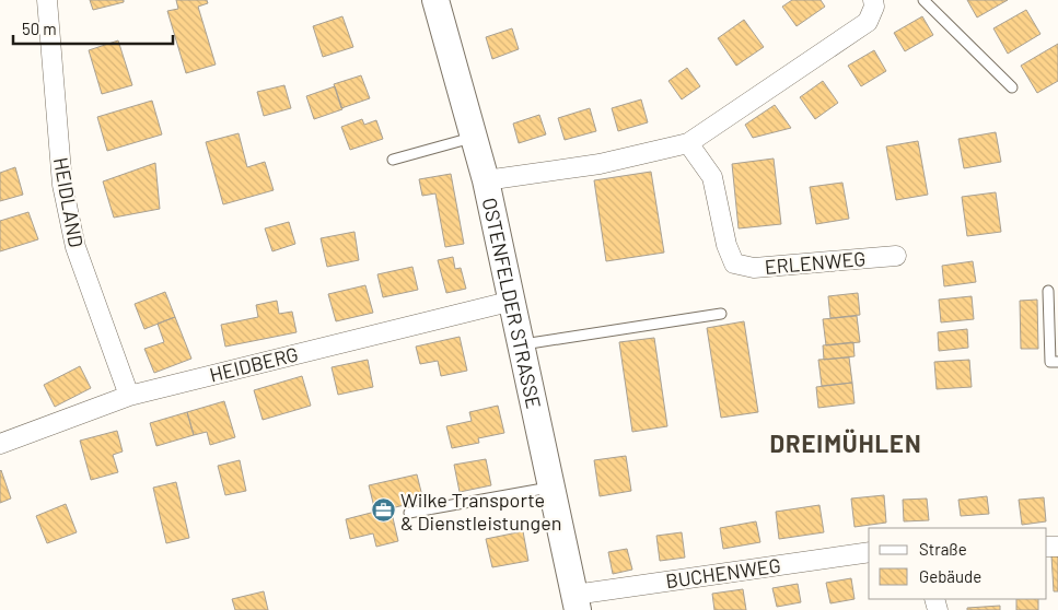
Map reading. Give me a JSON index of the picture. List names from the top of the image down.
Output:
{
  "streets": {
    "main road": ["OSTENFELDER STRASSE"],
    "street": [
      "HEIDLAND",
      "ERLENWEG",
      "HEIDBERG",
      "BUCHENWEG"
    ]
  },
  "crossings": [
    ["HEIDLAND", "HEIDBERG"],
    ["OSTENFELDER STRASSE", "HEIDBERG"],
    ["OSTENFELDER STRASSE", "BUCHENWEG"]
  ],
  "districts": ["DREIMÜHLEN"],
  "places": {
    "office": ["Wilke Transporte & Dienstleistungen"]
  },
  "legend": ["Straße", "Gebäude"],
  "scale_bar": "50 m"
}
